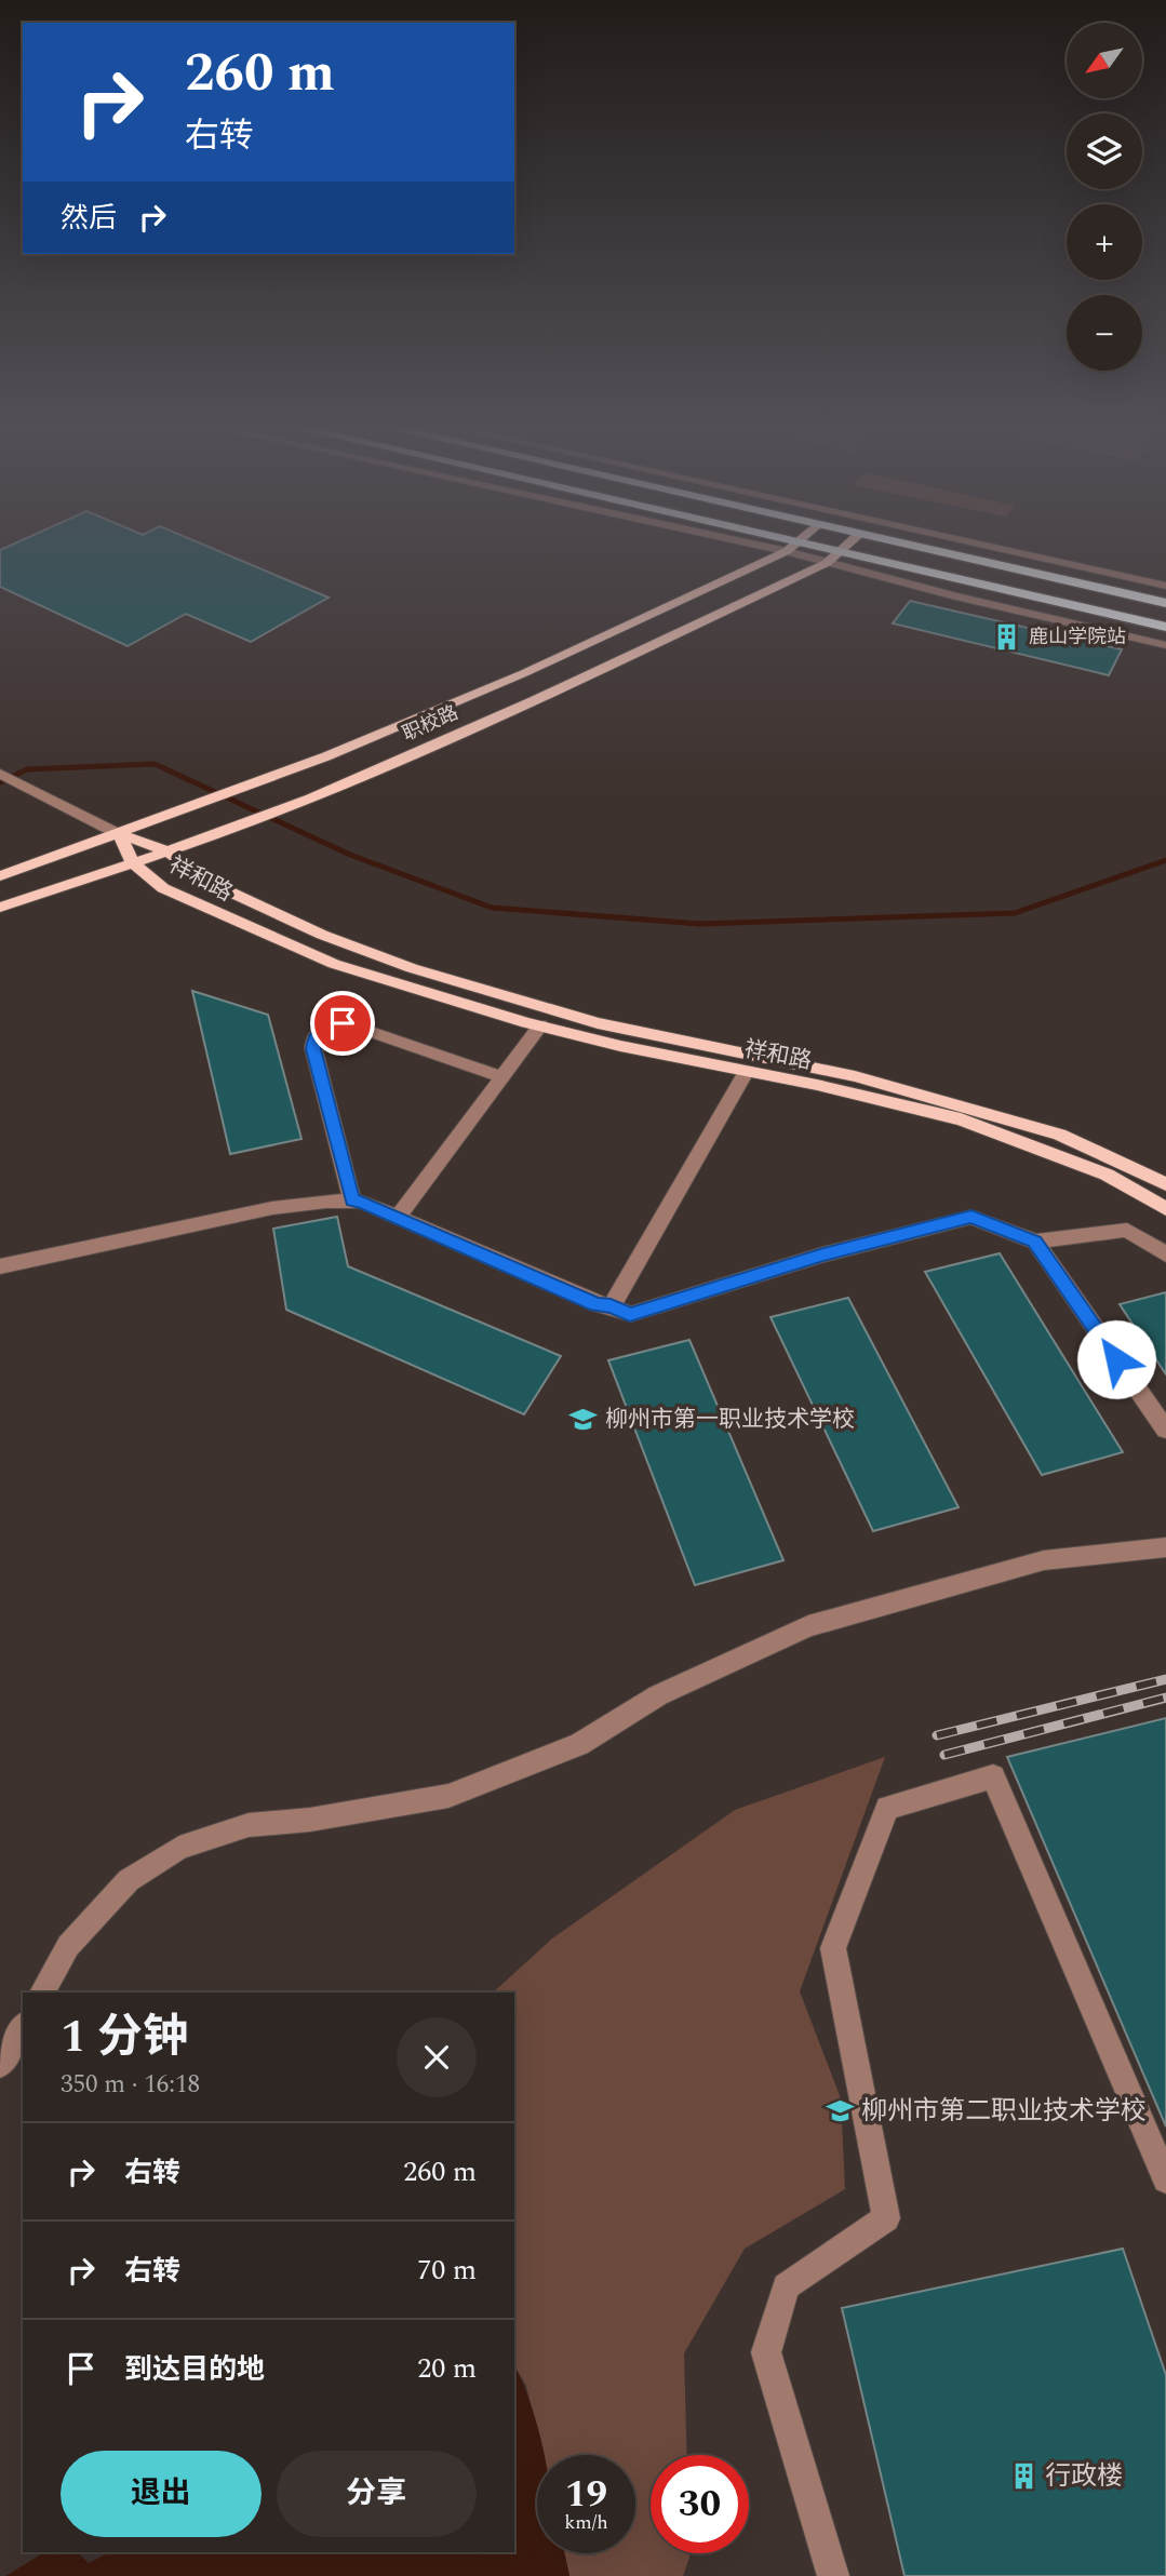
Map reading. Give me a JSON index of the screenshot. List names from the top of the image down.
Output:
{
  "streets": {
    "main road": ["职校路", "祥和路"]
  },
  "crossings": [
    ["职校路", "祥和路"]
  ],
  "places": {
    "building": ["鹿山学院站", "行政楼"],
    "school or university": ["柳州市第一职业技术学校", "柳州市第二职业技术学校"]
  },
  "north": "bottom left",
  "page": {
    "map_buttons": ["+", "−"],
    "turn": ["260 m", "右转"],
    "then": "然后",
    "heading": ["1 分钟", "350 m · 16:18"],
    "list": [
      {
        "name": "右转",
        "value": "260 m"
      },
      {
        "name": "右转",
        "value": "70 m"
      },
      {
        "name": "到达目的地",
        "value": "20 m"
      }
    ],
    "buttons": ["退出", "分享"],
    "speed": "19 km/h",
    "limit": "30"
  }
}
